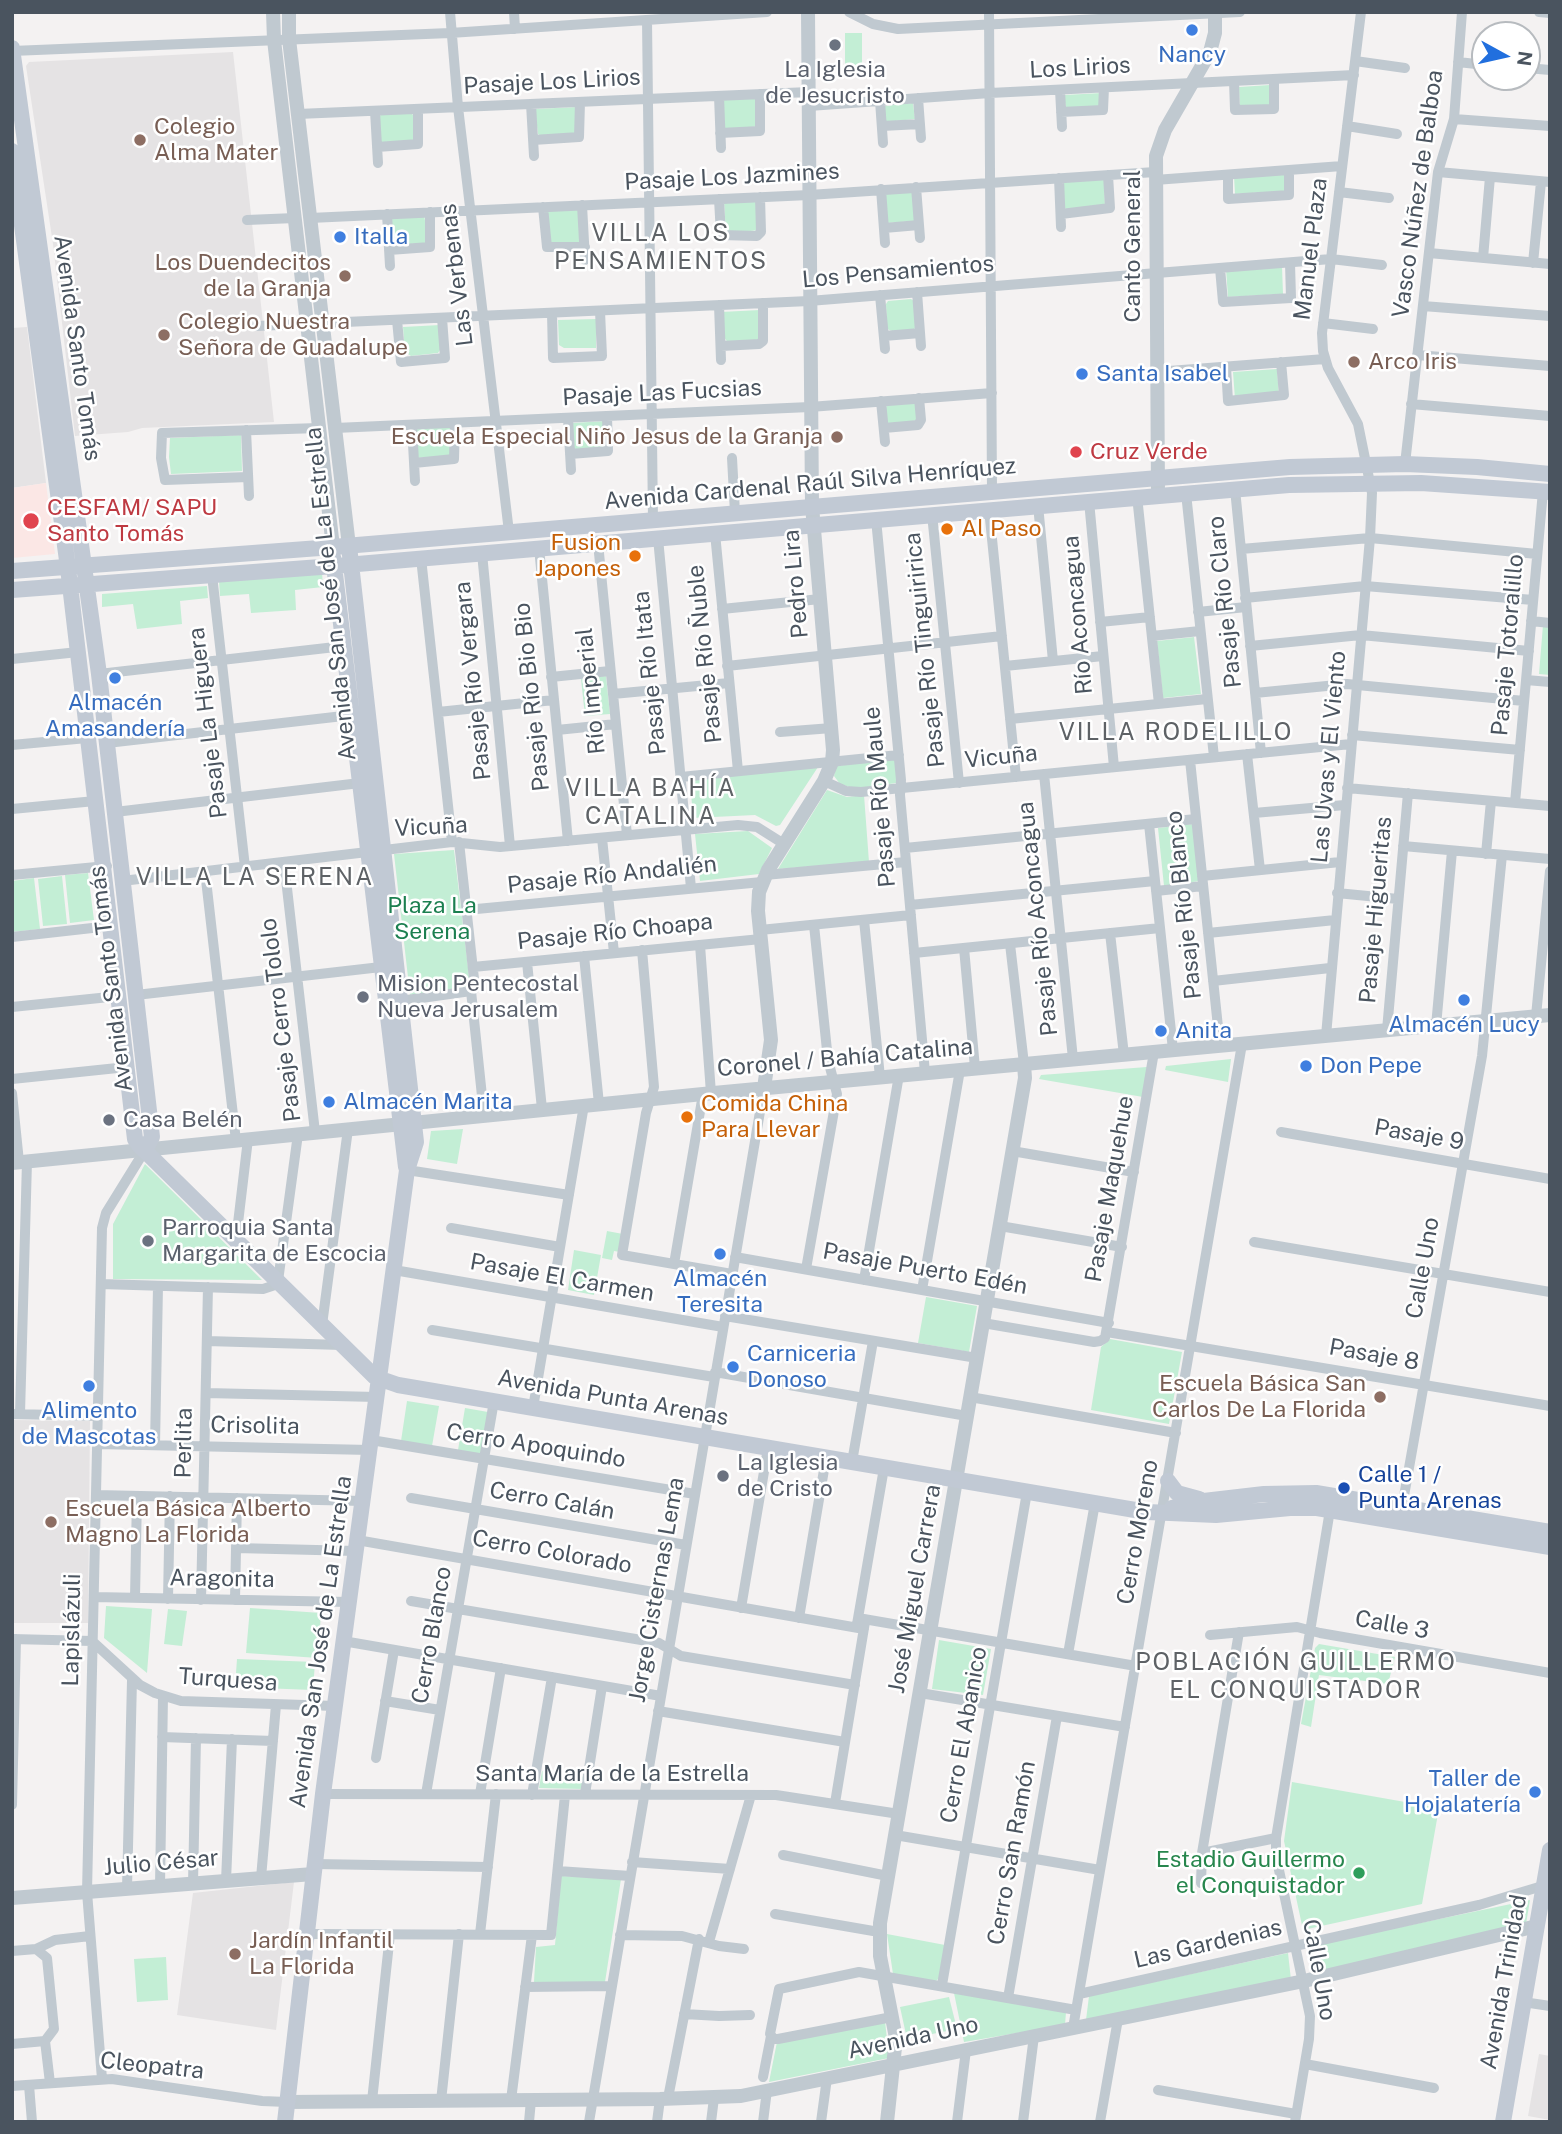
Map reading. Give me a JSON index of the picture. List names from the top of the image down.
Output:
{
  "streets": {
    "main road": [
      "Avenida Santo Tomás",
      "Avenida Cardenal Raúl Silva Henríquez",
      "Avenida San José de La Estrella",
      "Avenida Punta Arenas",
      "Avenida Trinidad"
    ],
    "street": [
      "Los Lirios",
      "Pasaje Los Lirios",
      "Pasaje Los Jazmines",
      "Vasco Núñez de Balboa",
      "Canto General",
      "Manuel Plaza",
      "Los Pensamientos",
      "Las Verbenas",
      "Pasaje Las Fucsias",
      "Pedro Lira",
      "Pasaje Río Claro",
      "Río Aconcagua",
      "Pasaje Totoralillo",
      "Pasaje Río Tinguiririca",
      "Pasaje Río Ñuble",
      "Pasaje Río Itata",
      "Pasaje Río Vergara",
      "Río Imperial",
      "Pasaje Río Bio Bio",
      "Pasaje La Higuera",
      "Vicuña",
      "Las Uvas y El Viento",
      "Pasaje Río Maule",
      "Pasaje Río Andalién",
      "Pasaje Río Blanco",
      "Pasaje Higueritas",
      "Pasaje Río Aconcagua",
      "Pasaje Río Choapa",
      "Pasaje Cerro Tololo",
      "Coronel / Bahía Catalina",
      "Pasaje 9",
      "Pasaje Maquehue",
      "Calle Uno",
      "Pasaje Puerto Edén",
      "Pasaje El Carmen",
      "Pasaje 8",
      "Crisolita",
      "Perlita",
      "Cerro Apoquindo",
      "Cerro Calán",
      "Cerro Moreno",
      "Cerro Colorado",
      "Aragonita",
      "José Miguel Carrera",
      "Jorge Cisternas Lema",
      "Calle 3",
      "Lapislázuli",
      "Cerro Blanco",
      "Turquesa",
      "Cerro El Abanico",
      "Santa María de la Estrella",
      "Cerro San Ramón",
      "Julio César",
      "Las Gardenias",
      "Avenida Uno",
      "Cleopatra"
    ]
  },
  "crossings": [
    ["Los Lirios", "Pasaje Los Lirios"],
    ["Los Lirios", "Canto General"],
    ["Los Lirios", "Manuel Plaza"],
    ["Los Lirios", "Pedro Lira"],
    ["Pasaje Los Lirios", "Las Verbenas"],
    ["Pasaje Los Lirios", "Pedro Lira"],
    ["Pasaje Los Lirios", "Avenida San José de La Estrella"],
    ["Pasaje Los Jazmines", "Canto General"],
    ["Pasaje Los Jazmines", "Manuel Plaza"],
    ["Pasaje Los Jazmines", "Las Verbenas"],
    ["Pasaje Los Jazmines", "Pedro Lira"],
    ["Pasaje Los Jazmines", "Avenida San José de La Estrella"],
    ["Vasco Núñez de Balboa", "Avenida Cardenal Raúl Silva Henríquez"],
    ["Canto General", "Los Pensamientos"],
    ["Canto General", "Avenida Cardenal Raúl Silva Henríquez"],
    ["Manuel Plaza", "Los Pensamientos"],
    ["Manuel Plaza", "Avenida Cardenal Raúl Silva Henríquez"],
    ["Manuel Plaza", "Las Uvas y El Viento"],
    ["Los Pensamientos", "Las Verbenas"],
    ["Los Pensamientos", "Pedro Lira"],
    ["Los Pensamientos", "Avenida San José de La Estrella"],
    ["Las Verbenas", "Pasaje Las Fucsias"],
    ["Las Verbenas", "Avenida Cardenal Raúl Silva Henríquez"],
    ["Avenida Santo Tomás", "Avenida Cardenal Raúl Silva Henríquez"],
    ["Avenida Santo Tomás", "Vicuña"],
    ["Avenida Santo Tomás", "Coronel / Bahía Catalina"],
    ["Avenida Santo Tomás", "Lapislázuli"],
    ["Pasaje Las Fucsias", "Pedro Lira"],
    ["Pasaje Las Fucsias", "Avenida San José de La Estrella"],
    ["Avenida Cardenal Raúl Silva Henríquez", "Pedro Lira"],
    ["Avenida Cardenal Raúl Silva Henríquez", "Avenida San José de La Estrella"],
    ["Avenida Cardenal Raúl Silva Henríquez", "Pasaje Río Claro"],
    ["Avenida Cardenal Raúl Silva Henríquez", "Río Aconcagua"],
    ["Avenida Cardenal Raúl Silva Henríquez", "Pasaje Totoralillo"],
    ["Avenida Cardenal Raúl Silva Henríquez", "Pasaje Río Tinguiririca"],
    ["Avenida Cardenal Raúl Silva Henríquez", "Pasaje Río Ñuble"],
    ["Avenida Cardenal Raúl Silva Henríquez", "Pasaje Río Itata"],
    ["Avenida Cardenal Raúl Silva Henríquez", "Pasaje Río Vergara"],
    ["Avenida Cardenal Raúl Silva Henríquez", "Río Imperial"],
    ["Avenida Cardenal Raúl Silva Henríquez", "Pasaje Río Bio Bio"],
    ["Avenida Cardenal Raúl Silva Henríquez", "Pasaje La Higuera"],
    ["Avenida Cardenal Raúl Silva Henríquez", "Las Uvas y El Viento"],
    ["Avenida Cardenal Raúl Silva Henríquez", "Pasaje Río Maule"],
    ["Pedro Lira", "Vicuña"],
    ["Pedro Lira", "Pasaje Río Andalién"],
    ["Pedro Lira", "Pasaje Río Choapa"],
    ["Pedro Lira", "Coronel / Bahía Catalina"],
    ["Pedro Lira", "Jorge Cisternas Lema"],
    ["Avenida San José de La Estrella", "Vicuña"],
    ["Avenida San José de La Estrella", "Coronel / Bahía Catalina"],
    ["Avenida San José de La Estrella", "Pasaje El Carmen"],
    ["Avenida San José de La Estrella", "Avenida Punta Arenas"],
    ["Avenida San José de La Estrella", "Crisolita"],
    ["Avenida San José de La Estrella", "Cerro Apoquindo"],
    ["Avenida San José de La Estrella", "Cerro Colorado"],
    ["Avenida San José de La Estrella", "Aragonita"],
    ["Avenida San José de La Estrella", "Turquesa"],
    ["Avenida San José de La Estrella", "Santa María de la Estrella"],
    ["Avenida San José de La Estrella", "Julio César"],
    ["Avenida San José de La Estrella", "Avenida Uno"],
    ["Avenida San José de La Estrella", "Cleopatra"],
    ["Pasaje Río Claro", "Vicuña"],
    ["Río Aconcagua", "Vicuña"],
    ["Pasaje Totoralillo", "Vicuña"],
    ["Pasaje Río Tinguiririca", "Vicuña"],
    ["Pasaje Río Itata", "Vicuña"],
    ["Pasaje Río Itata", "Pasaje Río Andalién"],
    ["Pasaje Río Vergara", "Vicuña"],
    ["Río Imperial", "Vicuña"],
    ["Pasaje Río Bio Bio", "Vicuña"],
    ["Pasaje La Higuera", "Vicuña"],
    ["Vicuña", "Las Uvas y El Viento"],
    ["Vicuña", "Pasaje Río Maule"],
    ["Vicuña", "Pasaje Río Blanco"],
    ["Vicuña", "Pasaje Río Aconcagua"],
    ["Vicuña", "Pasaje Cerro Tololo"],
    ["Las Uvas y El Viento", "Pasaje Río Choapa"],
    ["Las Uvas y El Viento", "Coronel / Bahía Catalina"],
    ["Pasaje Río Maule", "Pasaje Río Andalién"],
    ["Pasaje Río Maule", "Pasaje Río Choapa"],
    ["Pasaje Río Maule", "Coronel / Bahía Catalina"],
    ["Pasaje Río Blanco", "Pasaje Río Choapa"],
    ["Pasaje Río Blanco", "Coronel / Bahía Catalina"],
    ["Pasaje Higueritas", "Coronel / Bahía Catalina"],
    ["Pasaje Río Aconcagua", "Pasaje Río Choapa"],
    ["Pasaje Río Aconcagua", "Coronel / Bahía Catalina"],
    ["Pasaje Cerro Tololo", "Coronel / Bahía Catalina"],
    ["Coronel / Bahía Catalina", "Pasaje Maquehue"],
    ["Coronel / Bahía Catalina", "Calle Uno"],
    ["Coronel / Bahía Catalina", "Cerro Moreno"],
    ["Coronel / Bahía Catalina", "José Miguel Carrera"],
    ["Coronel / Bahía Catalina", "Jorge Cisternas Lema"],
    ["Coronel / Bahía Catalina", "Lapislázuli"],
    ["Pasaje 9", "Calle Uno"],
    ["Pasaje Maquehue", "Pasaje Puerto Edén"],
    ["Calle Uno", "Pasaje 8"],
    ["Calle Uno", "Avenida Punta Arenas"],
    ["Calle Uno", "Calle 3"],
    ["Calle Uno", "Las Gardenias"],
    ["Calle Uno", "Avenida Uno"],
    ["Pasaje Puerto Edén", "Pasaje 8"],
    ["Pasaje Puerto Edén", "Cerro Moreno"],
    ["Pasaje Puerto Edén", "José Miguel Carrera"],
    ["Pasaje Puerto Edén", "Jorge Cisternas Lema"],
    ["Pasaje El Carmen", "José Miguel Carrera"],
    ["Pasaje El Carmen", "Jorge Cisternas Lema"],
    ["Pasaje 8", "Cerro Moreno"],
    ["Avenida Punta Arenas", "Cerro Moreno"],
    ["Avenida Punta Arenas", "José Miguel Carrera"],
    ["Avenida Punta Arenas", "Jorge Cisternas Lema"],
    ["Avenida Punta Arenas", "Cerro Blanco"],
    ["Avenida Punta Arenas", "Cerro El Abanico"],
    ["Crisolita", "Perlita"],
    ["Crisolita", "Cerro Apoquindo"],
    ["Crisolita", "Lapislázuli"],
    ["Perlita", "Aragonita"],
    ["Cerro Apoquindo", "Jorge Cisternas Lema"],
    ["Cerro Apoquindo", "Cerro Blanco"],
    ["Cerro Calán", "Jorge Cisternas Lema"],
    ["Cerro Calán", "Cerro Blanco"],
    ["Cerro Moreno", "Cerro Colorado"],
    ["Cerro Moreno", "Las Gardenias"],
    ["Cerro Moreno", "Avenida Uno"],
    ["Cerro Colorado", "José Miguel Carrera"],
    ["Cerro Colorado", "Jorge Cisternas Lema"],
    ["Cerro Colorado", "Cerro Blanco"],
    ["Cerro Colorado", "Cerro El Abanico"],
    ["Aragonita", "Lapislázuli"],
    ["José Miguel Carrera", "Santa María de la Estrella"],
    ["José Miguel Carrera", "Avenida Uno"],
    ["Jorge Cisternas Lema", "Santa María de la Estrella"],
    ["Jorge Cisternas Lema", "Avenida Uno"],
    ["Lapislázuli", "Turquesa"],
    ["Lapislázuli", "Julio César"],
    ["Lapislázuli", "Cleopatra"],
    ["Cerro Blanco", "Santa María de la Estrella"],
    ["Las Gardenias", "Avenida Trinidad"],
    ["Avenida Trinidad", "Avenida Uno"],
    ["Avenida Uno", "Cleopatra"]
  ],
  "districts": [
    "VILLA LOS PENSAMIENTOS",
    "VILLA RODELILLO",
    "VILLA BAHÍA CATALINA",
    "VILLA LA SERENA",
    "POBLACIÓN GUILLERMO EL CONQUISTADOR"
  ],
  "parks": ["Plaza La Serena"],
  "places": [
    "Nancy",
    "La Iglesia de Jesucristo",
    "Colegio Alma Mater",
    "Italla",
    "Los Duendecitos de la Granja",
    "Colegio Nuestra Señora de Guadalupe",
    "Arco Iris",
    "Santa Isabel",
    "Escuela Especial Niño Jesus de la Granja",
    "Cruz Verde",
    "CESFAM/ SAPU Santo Tomás",
    "Al Paso",
    "Fusion Japones",
    "Almacén Amasandería",
    "Mision Pentecostal Nueva Jerusalem",
    "Almacén Lucy",
    "Anita",
    "Don Pepe",
    "Almacén Marita",
    "Comida China Para Llevar",
    "Casa Belén",
    "Parroquia Santa Margarita de Escocia",
    "Almacén Teresita",
    "Carniceria Donoso",
    "Alimento de Mascotas",
    "Escuela Básica San Carlos De La Florida",
    "La Iglesia de Cristo",
    "Calle 1 / Punta Arenas",
    "Escuela Básica Alberto Magno La Florida",
    "Taller de Hojalatería",
    "Estadio Guillermo el Conquistador",
    "Jardín Infantil La Florida"
  ],
  "north": "right"
}
